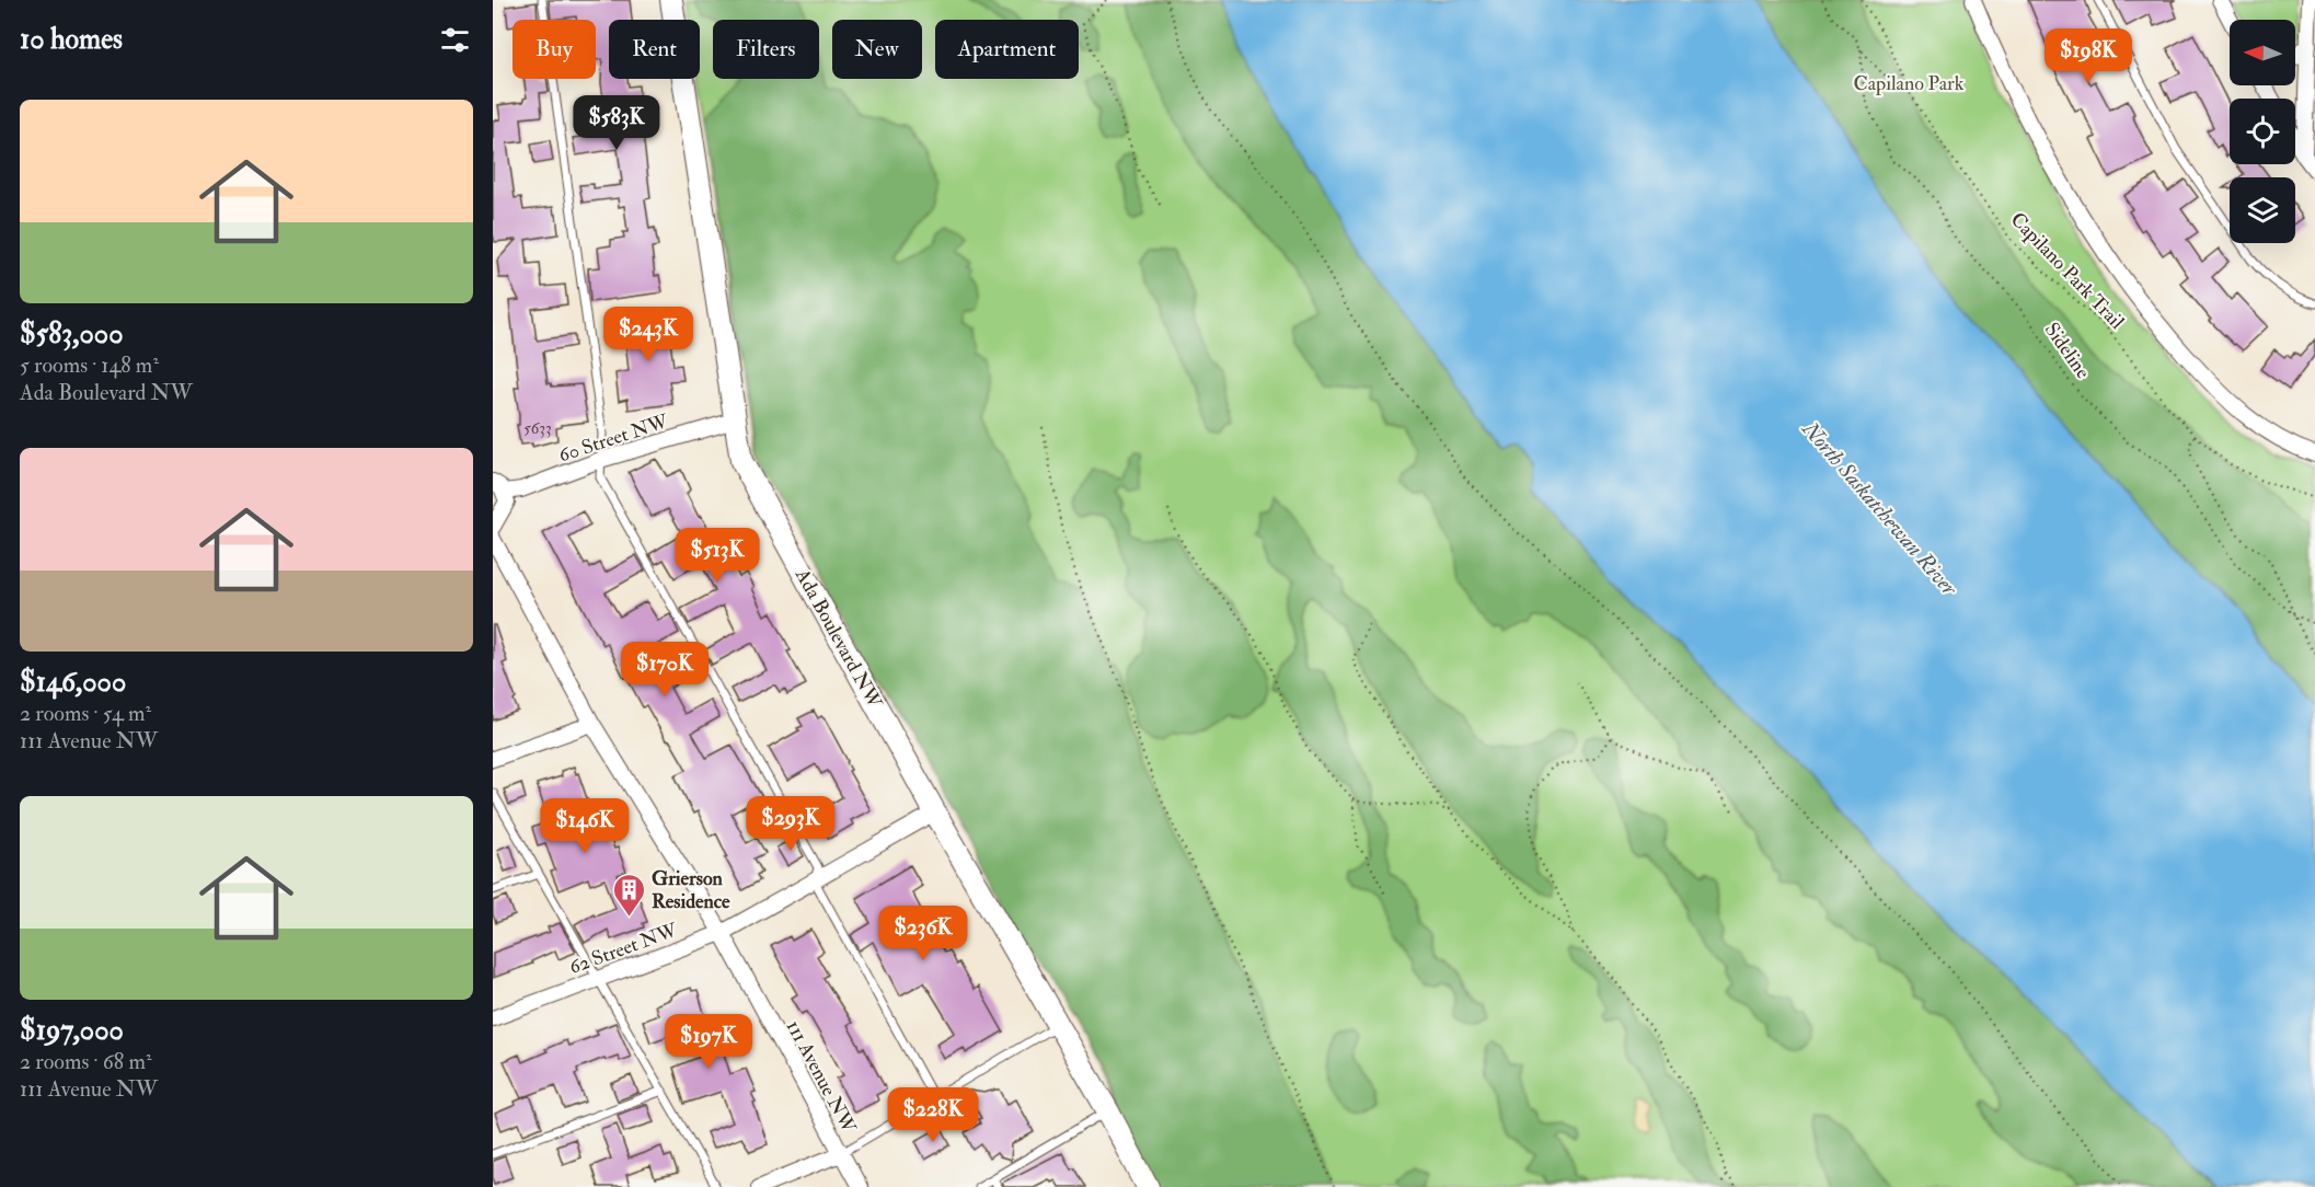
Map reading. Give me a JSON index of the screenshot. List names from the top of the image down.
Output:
{
  "streets": {
    "street": [
      "60 Street NW",
      "Ada Boulevard NW",
      "62 Street NW",
      "111 Avenue NW"
    ],
    "path": ["Capilano Park Trail", "Sideline"]
  },
  "crossings": [
    ["60 Street NW", "Ada Boulevard NW"],
    ["Ada Boulevard NW", "62 Street NW"],
    ["62 Street NW", "111 Avenue NW"]
  ],
  "water": ["North Saskatchewan River"],
  "parks": ["Capilano Park"],
  "places": {
    "building": ["Grierson Residence"]
  },
  "house_numbers": ["5633"],
  "north": "left",
  "page": {
    "heading": "10 homes",
    "chip": [
      "Buy",
      "Rent",
      "Filters",
      "New",
      "Apartment"
    ],
    "price": [
      "$198K",
      "$583K",
      "$243K",
      "$513K",
      "$170K",
      "$293K",
      "$146K",
      "$236K",
      "$197K",
      "$228K"
    ],
    "list": [
      {
        "name": "$583,000",
        "note": "5 rooms · 148 m² · Ada Boulevard NW"
      },
      {
        "name": "$146,000",
        "note": "2 rooms · 54 m² · 111 Avenue NW"
      },
      {
        "name": "$197,000",
        "note": "2 rooms · 68 m² · 111 Avenue NW"
      }
    ]
  }
}
